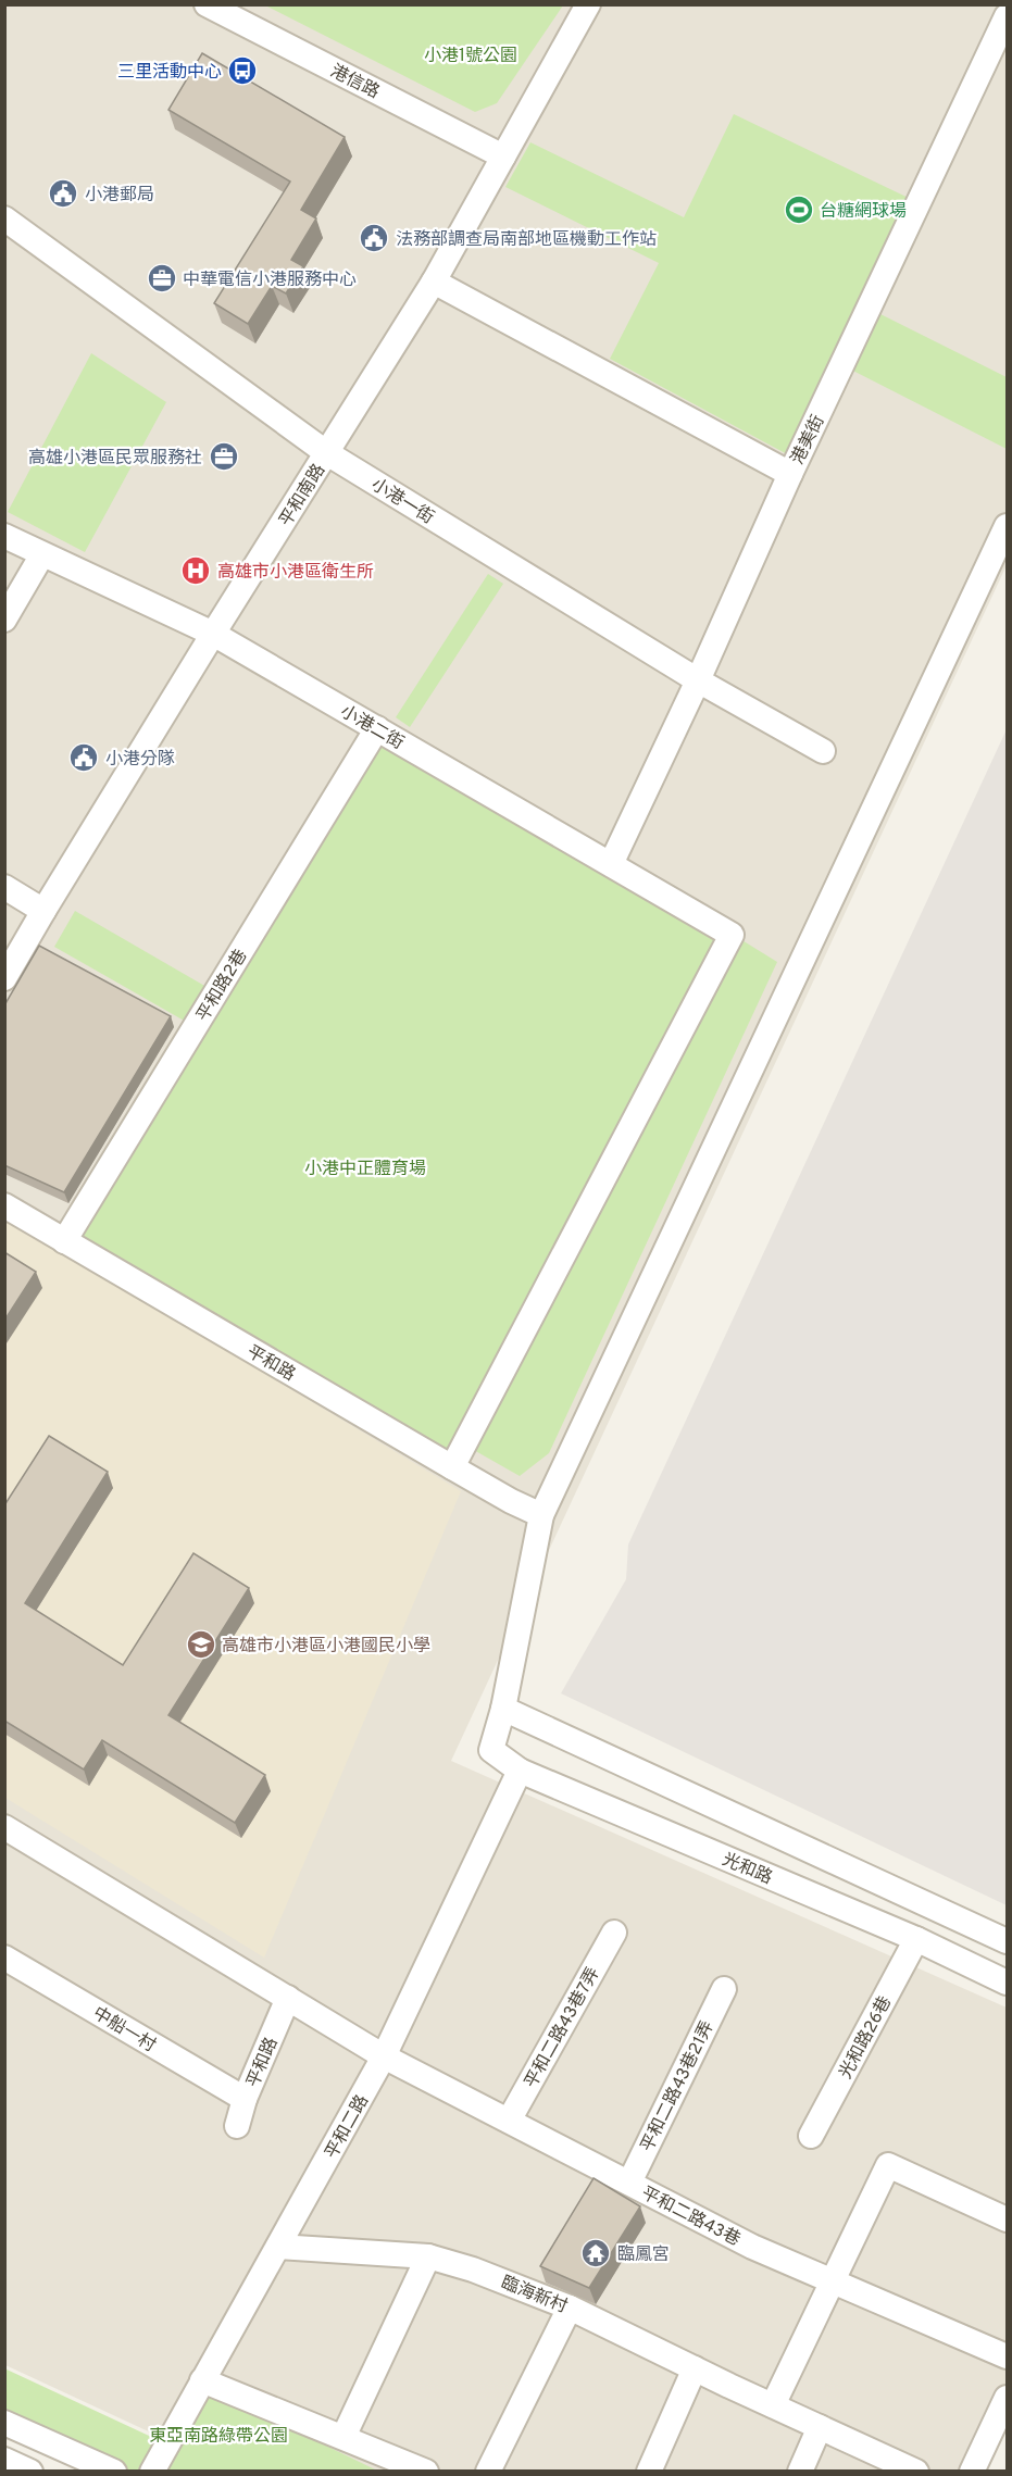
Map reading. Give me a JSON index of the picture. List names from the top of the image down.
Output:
{
  "streets": {
    "street": [
      "港信路",
      "港美街",
      "平和南路",
      "小港一街",
      "小港二街",
      "平和路2巷",
      "平和路",
      "光和路",
      "平和二路43巷7弄",
      "中船一村",
      "光和路26巷",
      "平和二路43巷21弄",
      "平和二路",
      "平和二路43巷",
      "臨海新村"
    ]
  },
  "crossings": [
    ["港信路", "平和南路"],
    ["港美街", "小港一街"],
    ["港美街", "小港二街"],
    ["平和南路", "小港一街"],
    ["平和南路", "小港二街"],
    ["小港二街", "平和路2巷"],
    ["小港二街", "平和路"],
    ["平和路2巷", "平和路"],
    ["平和路", "中船一村"],
    ["平和路", "平和二路43巷"],
    ["光和路", "光和路26巷"],
    ["光和路", "平和二路"],
    ["平和二路43巷7弄", "平和二路43巷"],
    ["平和二路43巷21弄", "平和二路43巷"],
    ["平和二路", "平和二路43巷"],
    ["平和二路", "臨海新村"]
  ],
  "parks": ["小港1號公園", "小港中正體育場", "東亞南路綠帶公園"],
  "places": {
    "bus stop": ["三里活動中心"],
    "public building": ["小港郵局", "法務部調查局南部地區機動工作站", "小港分隊"],
    "sports": ["台糖網球場"],
    "office": ["中華電信小港服務中心", "高雄小港區民眾服務社"],
    "hospital": ["高雄市小港區衛生所"],
    "school or university": ["高雄市小港區小港國民小學"],
    "temple": ["臨鳳宮"]
  }
}
